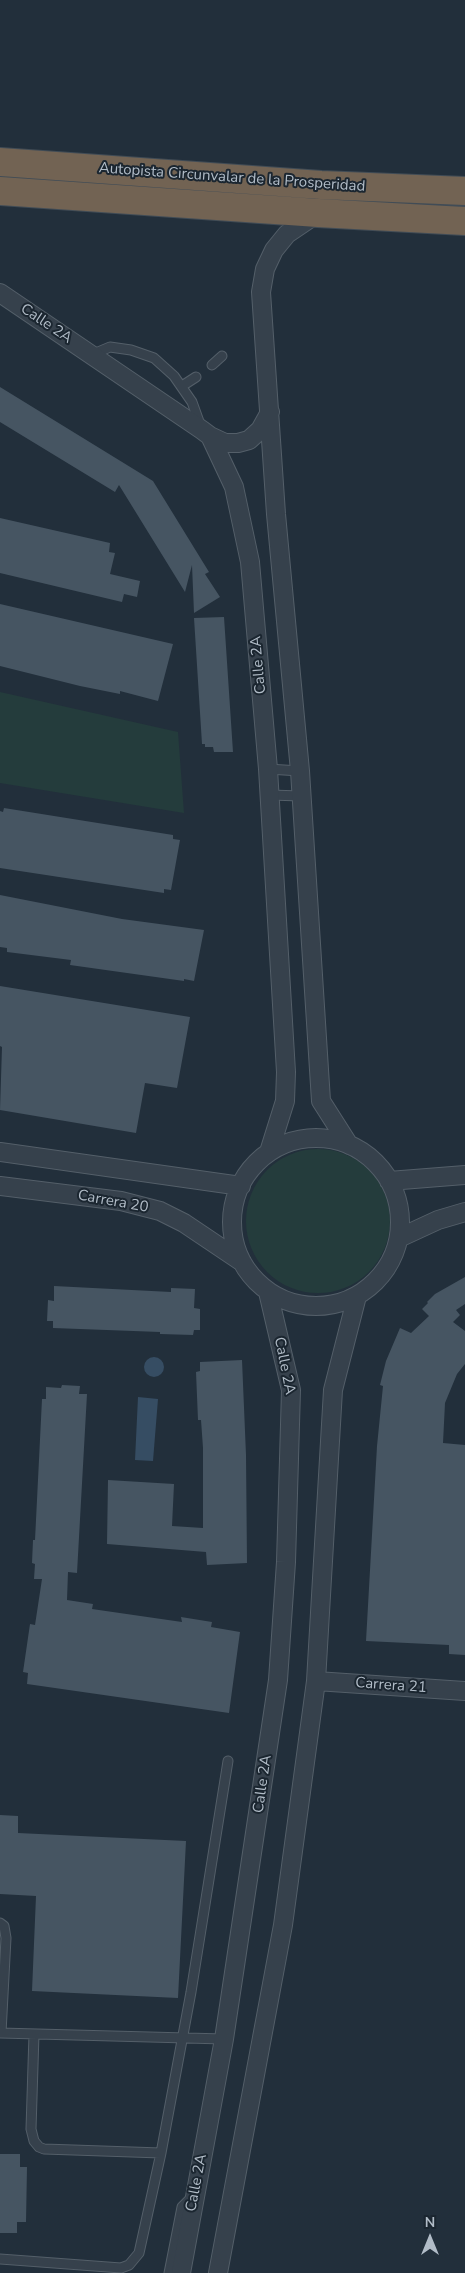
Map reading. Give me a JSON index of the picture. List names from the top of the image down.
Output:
{
  "streets": {
    "highway": ["Autopista Circunvalar de la Prosperidad"],
    "street": ["Calle 2A", "Carrera 20", "Carrera 21"]
  },
  "crossings": [
    ["Autopista Circunvalar de la Prosperidad", "Calle 2A"],
    ["Calle 2A", "Carrera 20"]
  ],
  "north": "top"
}
